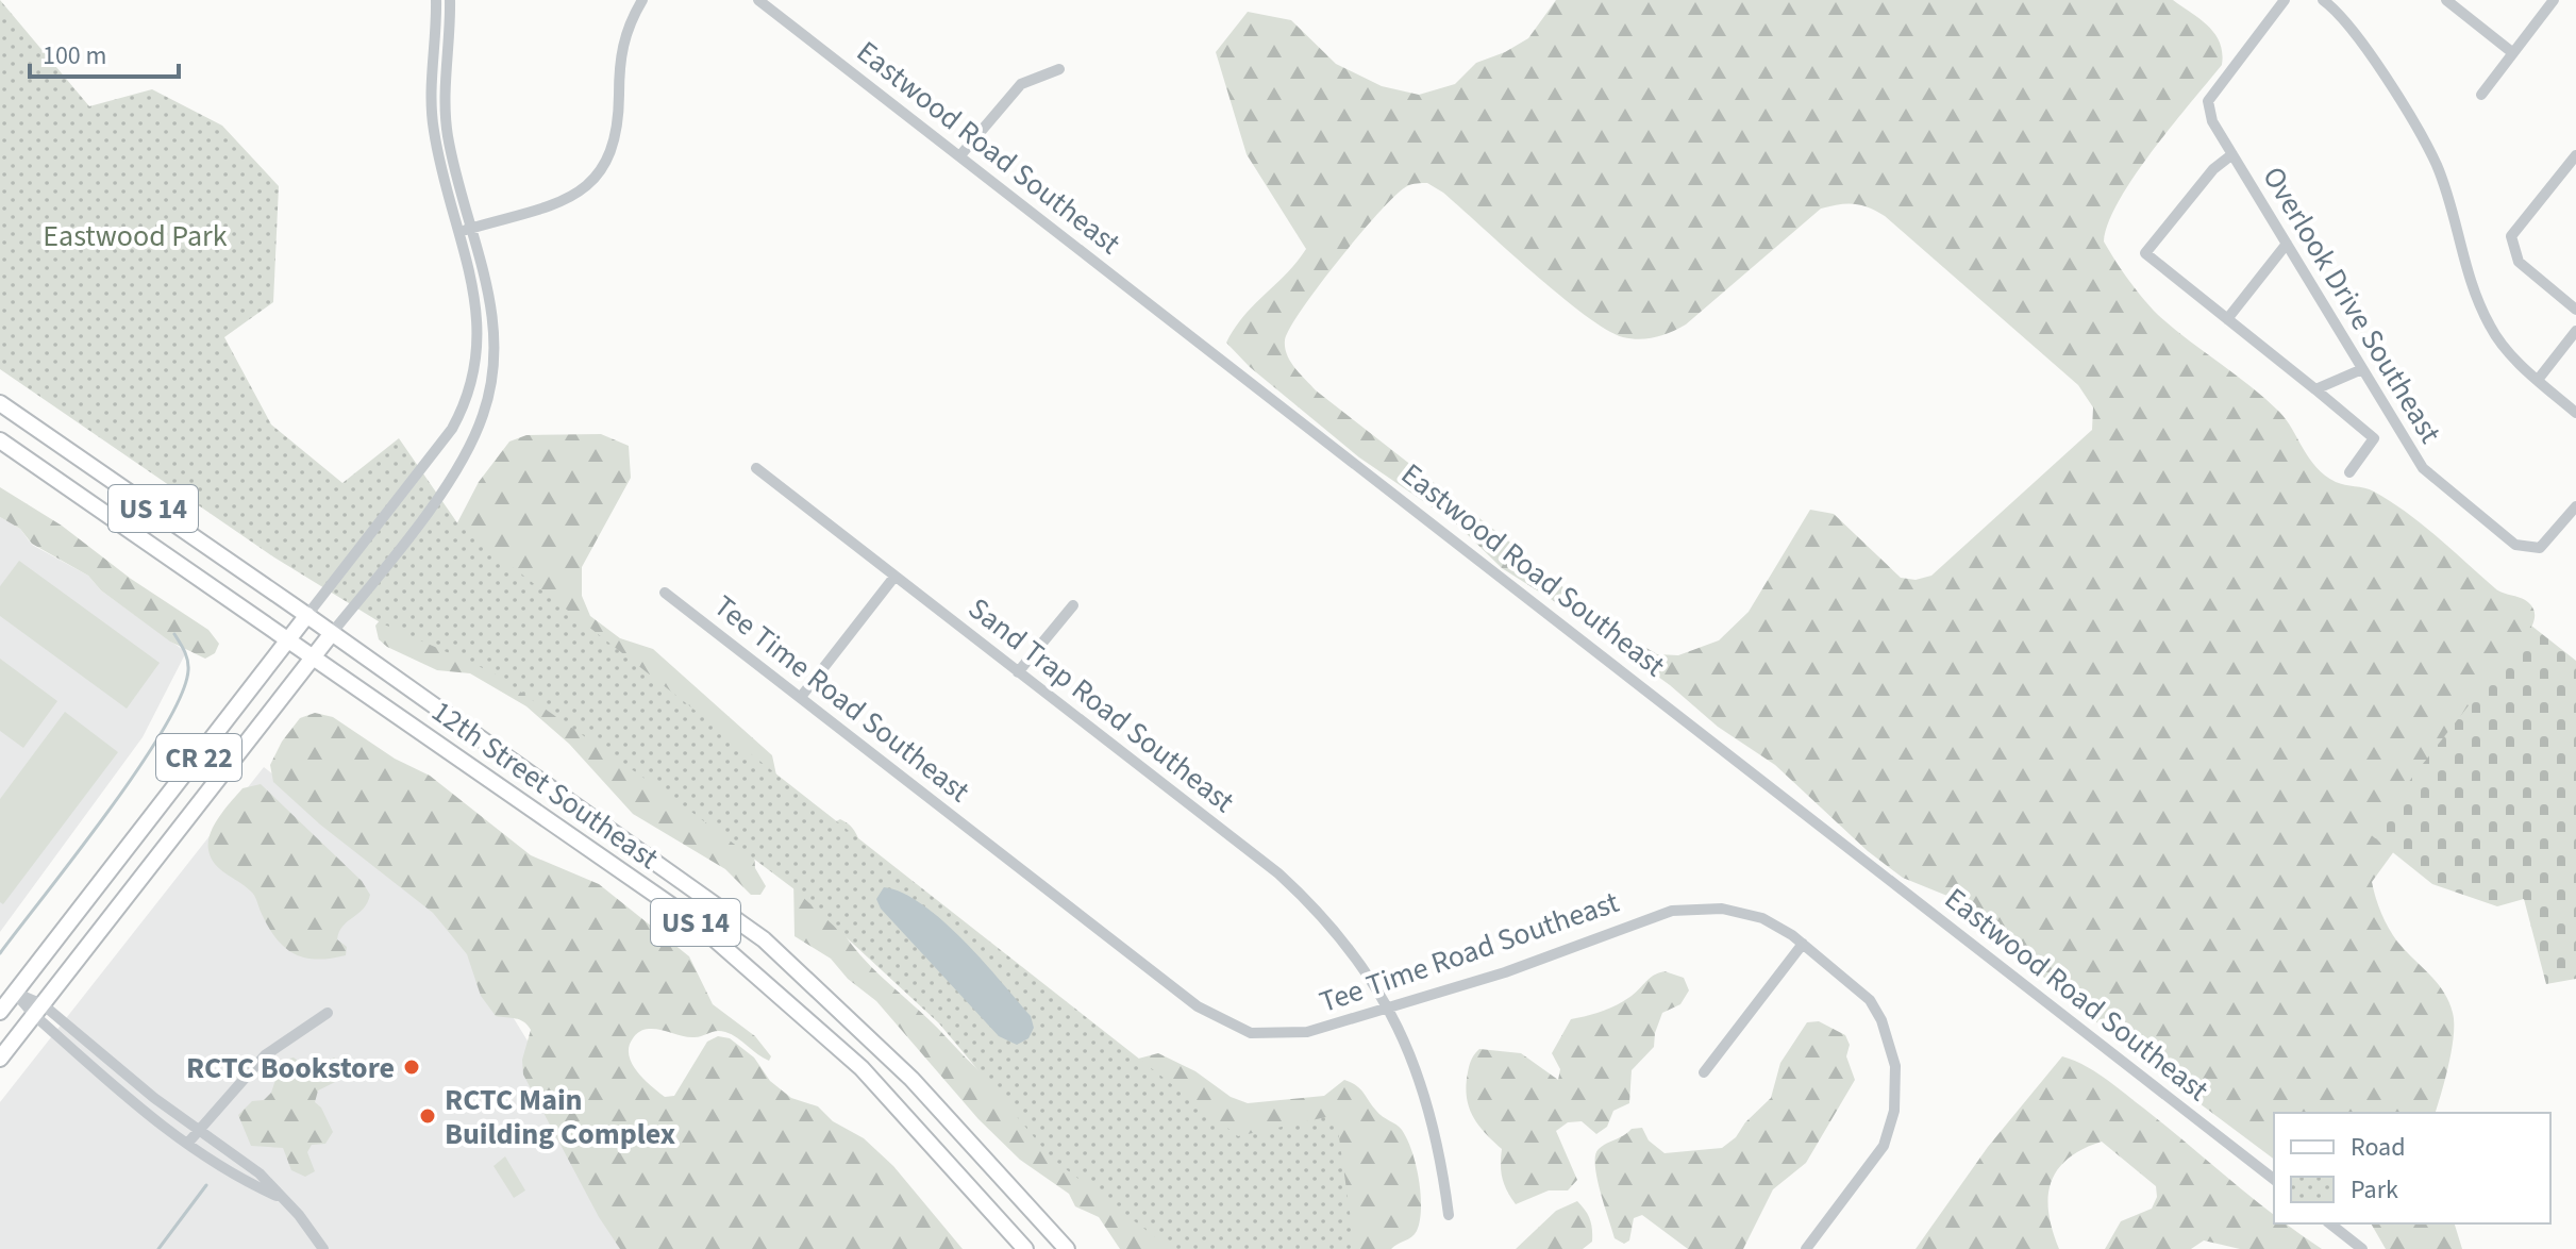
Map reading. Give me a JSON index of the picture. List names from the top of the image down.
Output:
{
  "streets": {
    "main road": ["US 14", "CR 22", "12th Street Southeast"],
    "street": [
      "Eastwood Road Southeast",
      "Overlook Drive Southeast",
      "Tee Time Road Southeast",
      "Sand Trap Road Southeast"
    ]
  },
  "crossings": [
    ["US 14", "CR 22"],
    ["US 14", "12th Street Southeast"],
    ["Tee Time Road Southeast", "Sand Trap Road Southeast"],
    ["CR 22", "12th Street Southeast"]
  ],
  "parks": ["Eastwood Park"],
  "places": ["RCTC Bookstore", "RCTC Main Building Complex"],
  "legend": ["Road", "Park"],
  "scale_bar": "100 m"
}
